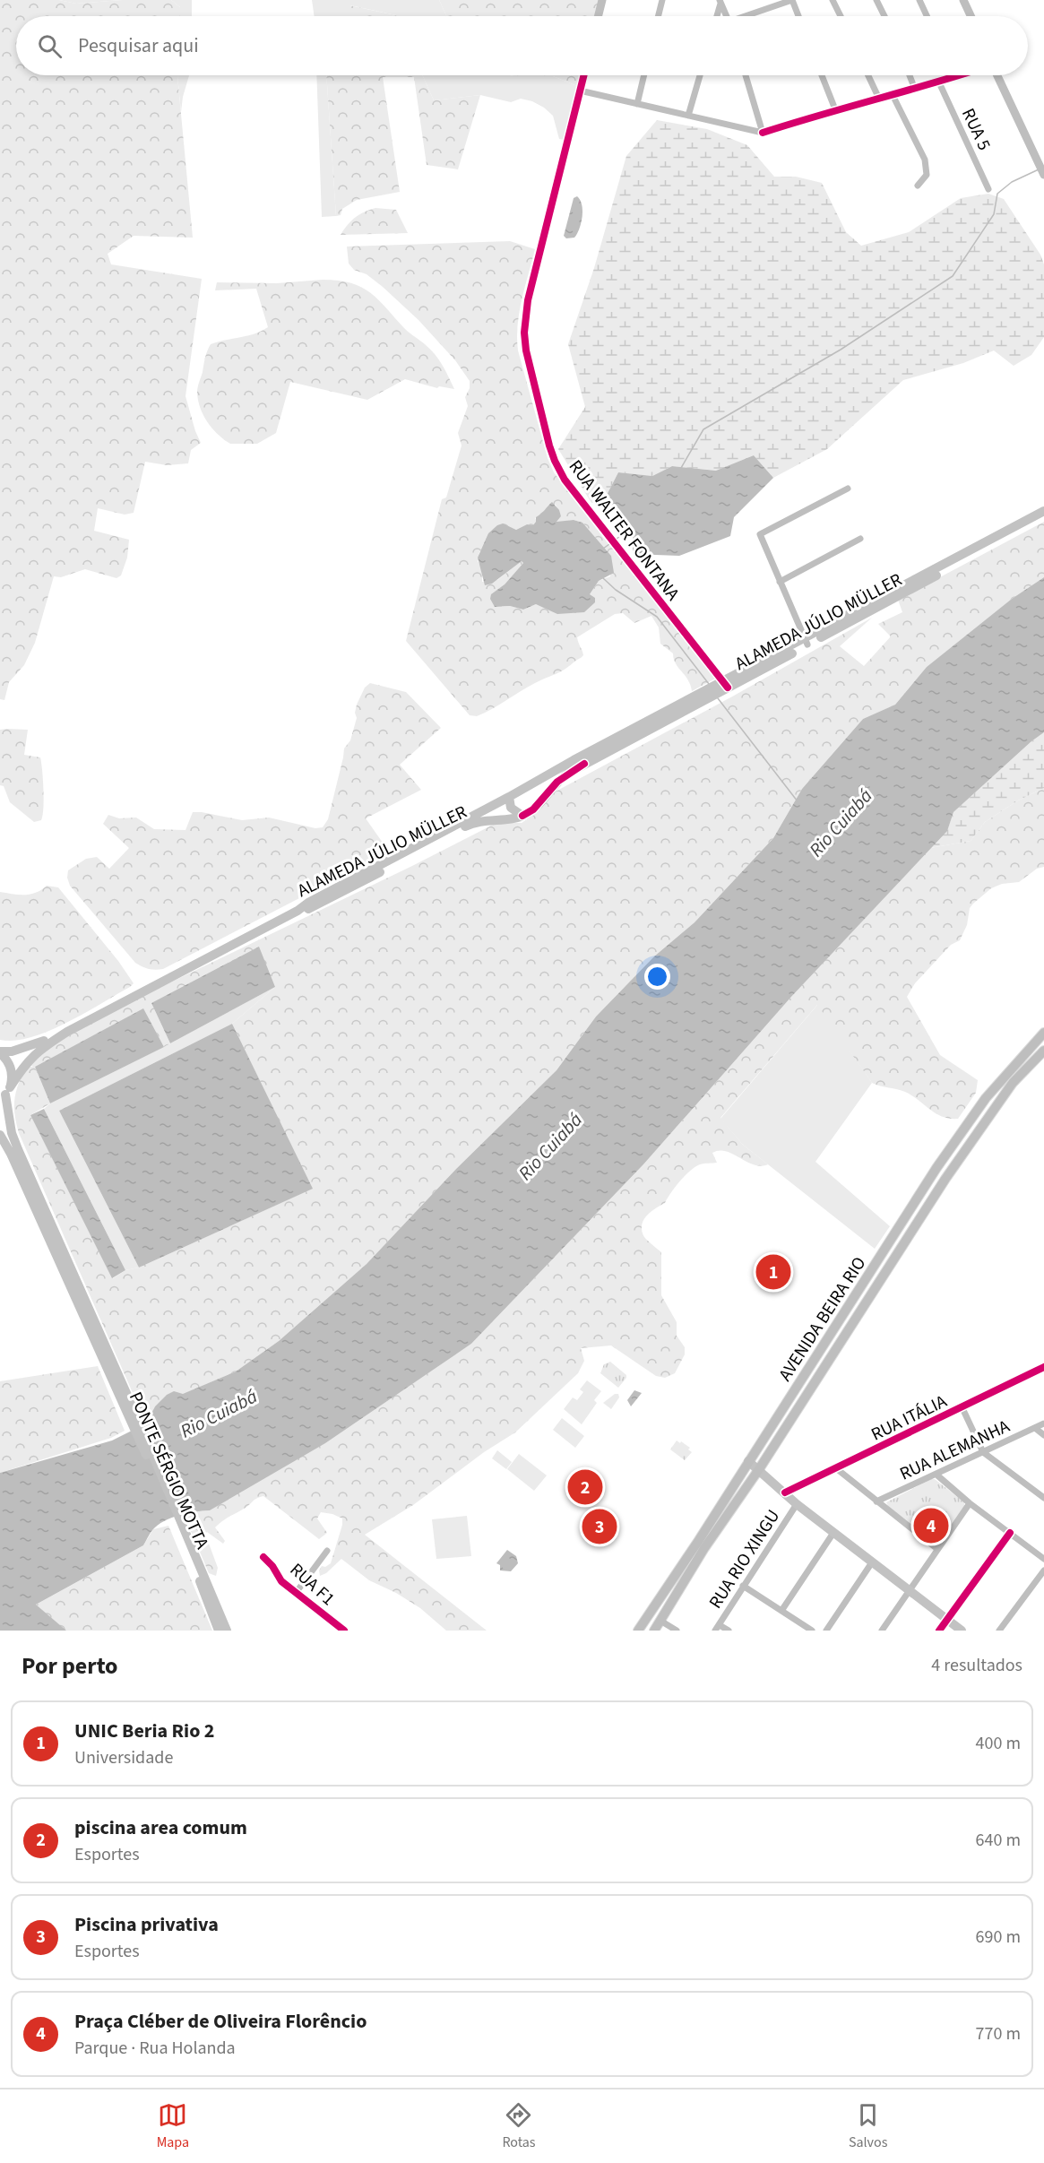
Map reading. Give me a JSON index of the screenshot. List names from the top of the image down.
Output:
{
  "streets": {
    "main road": ["ALAMEDA JÚLIO MÜLLER", "AVENIDA BEIRA RIO", "PONTE SÉRGIO MOTTA"],
    "street": [
      "RUA 5",
      "RUA WALTER FONTANA",
      "RUA ITÁLIA",
      "RUA ALEMANHA",
      "RUA RIO XINGU",
      "RUA F1"
    ]
  },
  "crossings": [
    ["RUA WALTER FONTANA", "ALAMEDA JÚLIO MÜLLER"]
  ],
  "water": ["Rio Cuiabá"],
  "page": {
    "search": "Pesquisar aqui",
    "pins": [
      "1",
      "2",
      "4",
      "3"
    ],
    "heading": ["Por perto", "4 resultados"],
    "list": [
      {
        "mark": "1",
        "name": "UNIC Beria Rio 2",
        "note": "Universidade",
        "value": "400 m"
      },
      {
        "mark": "2",
        "name": "piscina area comum",
        "note": "Esportes",
        "value": "640 m"
      },
      {
        "mark": "3",
        "name": "Piscina privativa",
        "note": "Esportes",
        "value": "690 m"
      },
      {
        "mark": "4",
        "name": "Praça Cléber de Oliveira Florêncio",
        "note": "Parque · Rua Holanda",
        "value": "770 m"
      }
    ],
    "nav": ["Mapa", "Rotas", "Salvos"]
  }
}
